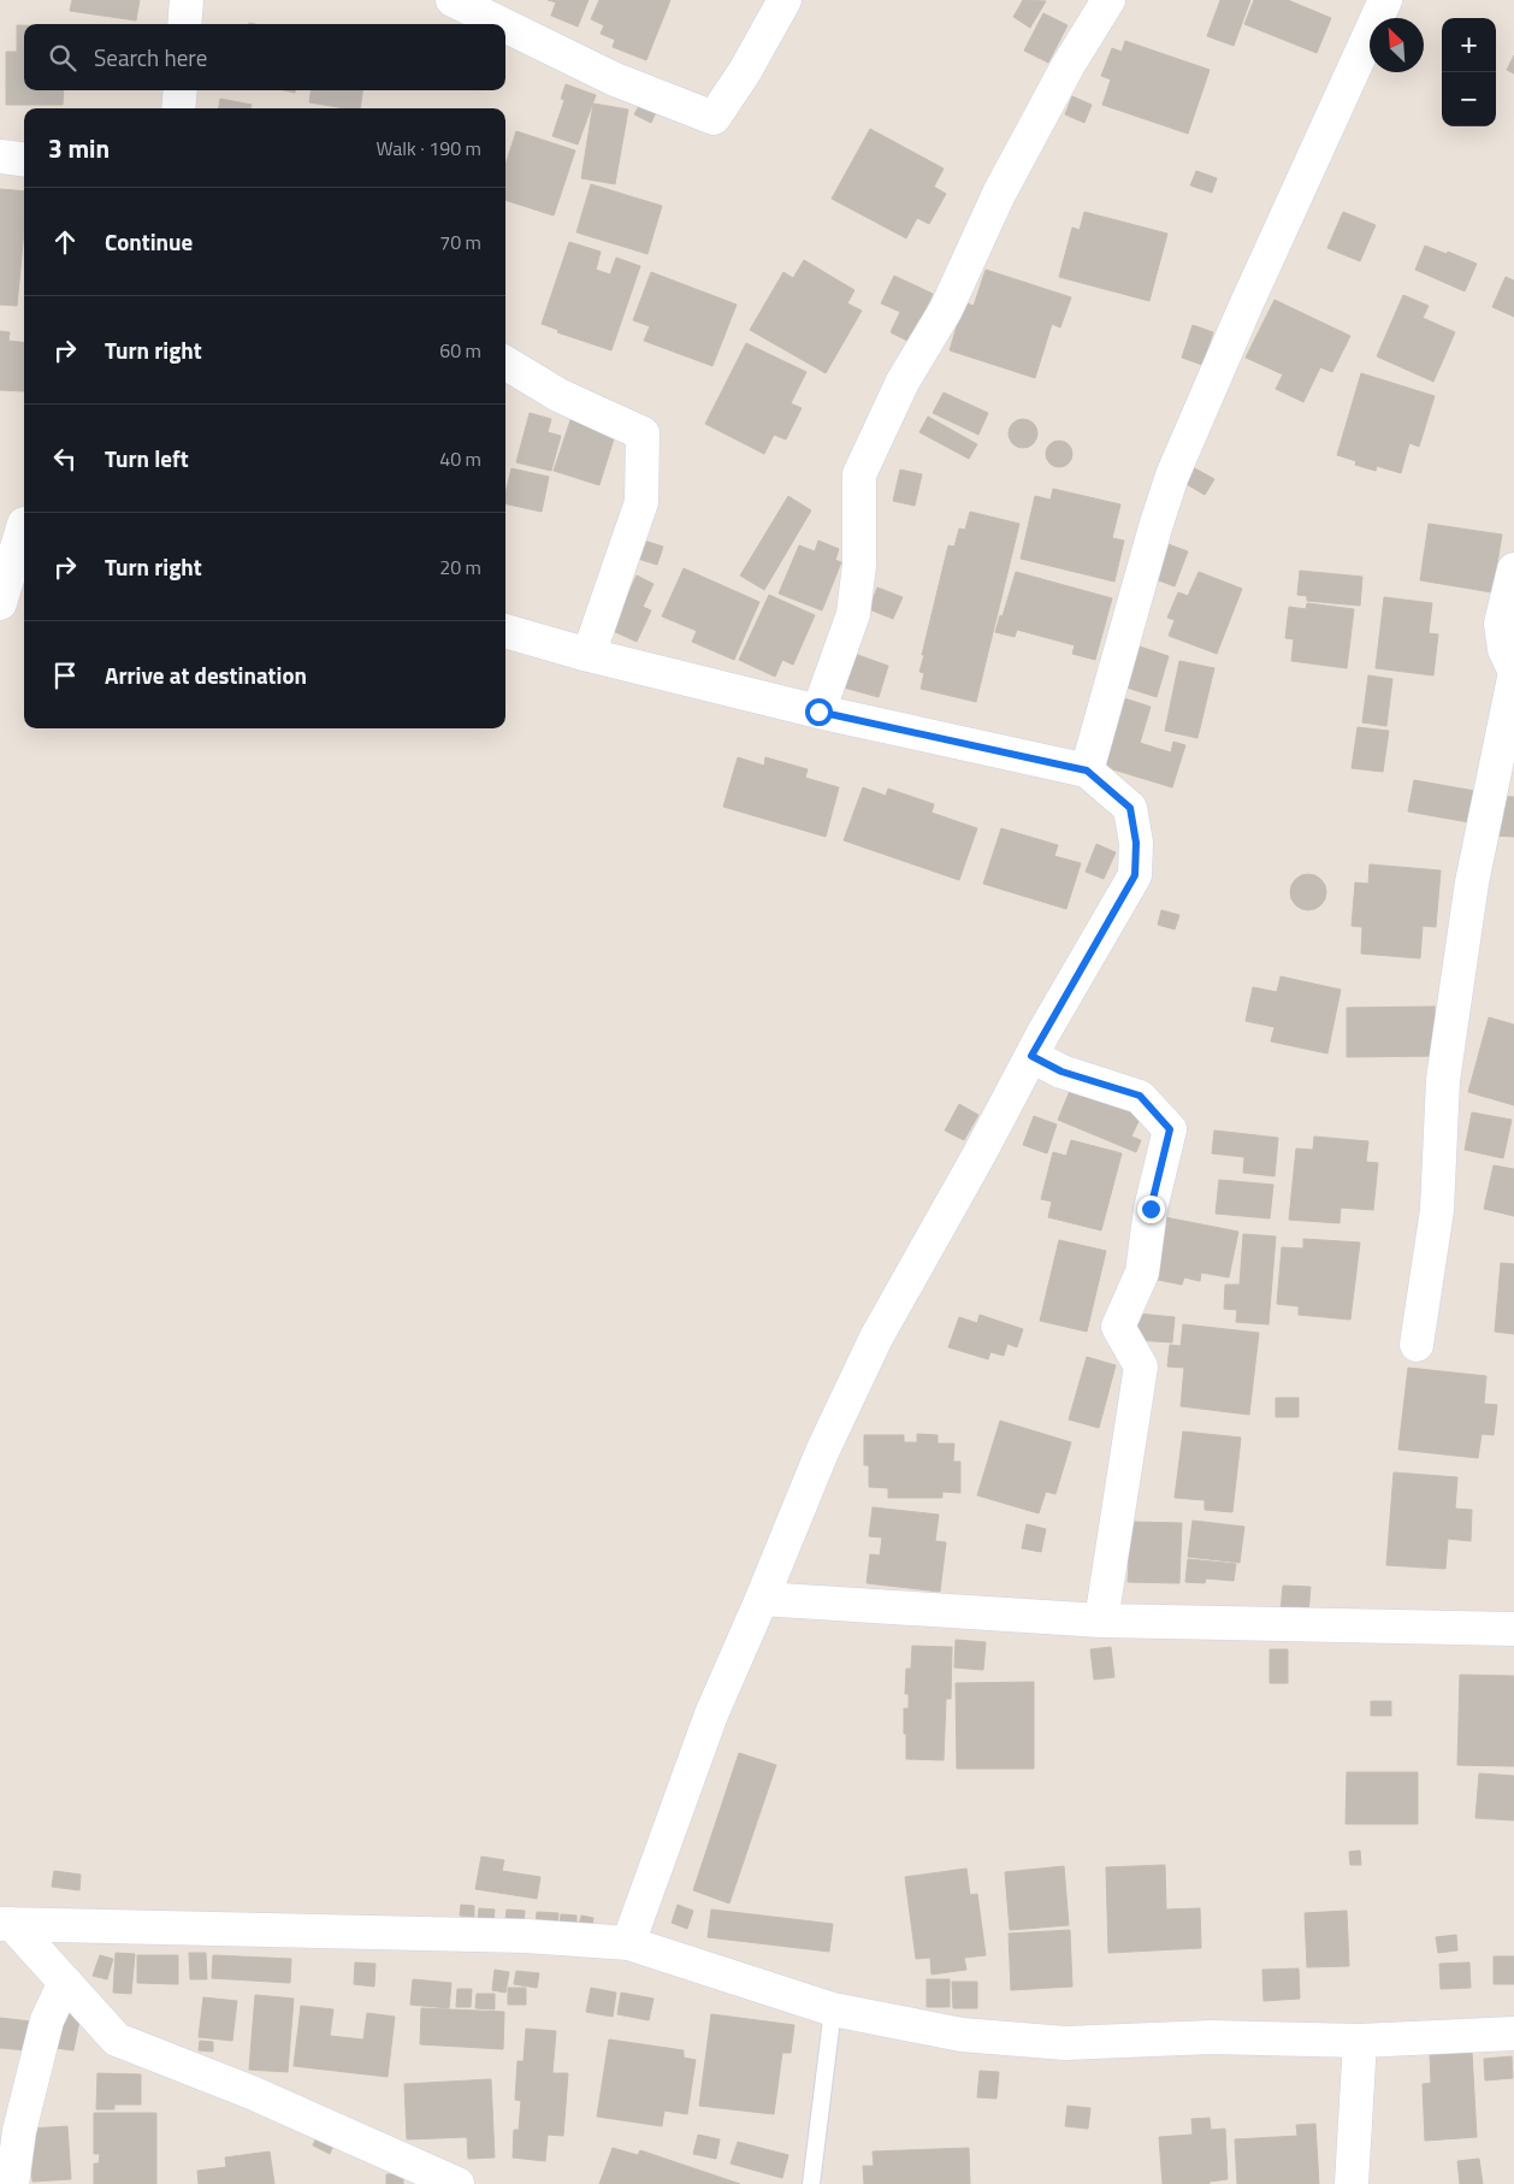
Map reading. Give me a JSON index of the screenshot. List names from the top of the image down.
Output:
{
  "north": "top left",
  "page": {
    "map_buttons": ["+", "−"],
    "search": "Search here",
    "heading": ["3 min", "Walk · 190 m"],
    "list": [
      ["Continue", "70 m"],
      ["Turn right", "60 m"],
      ["Turn left", "40 m"],
      ["Turn right", "20 m"],
      "Arrive at destination"
    ]
  }
}
